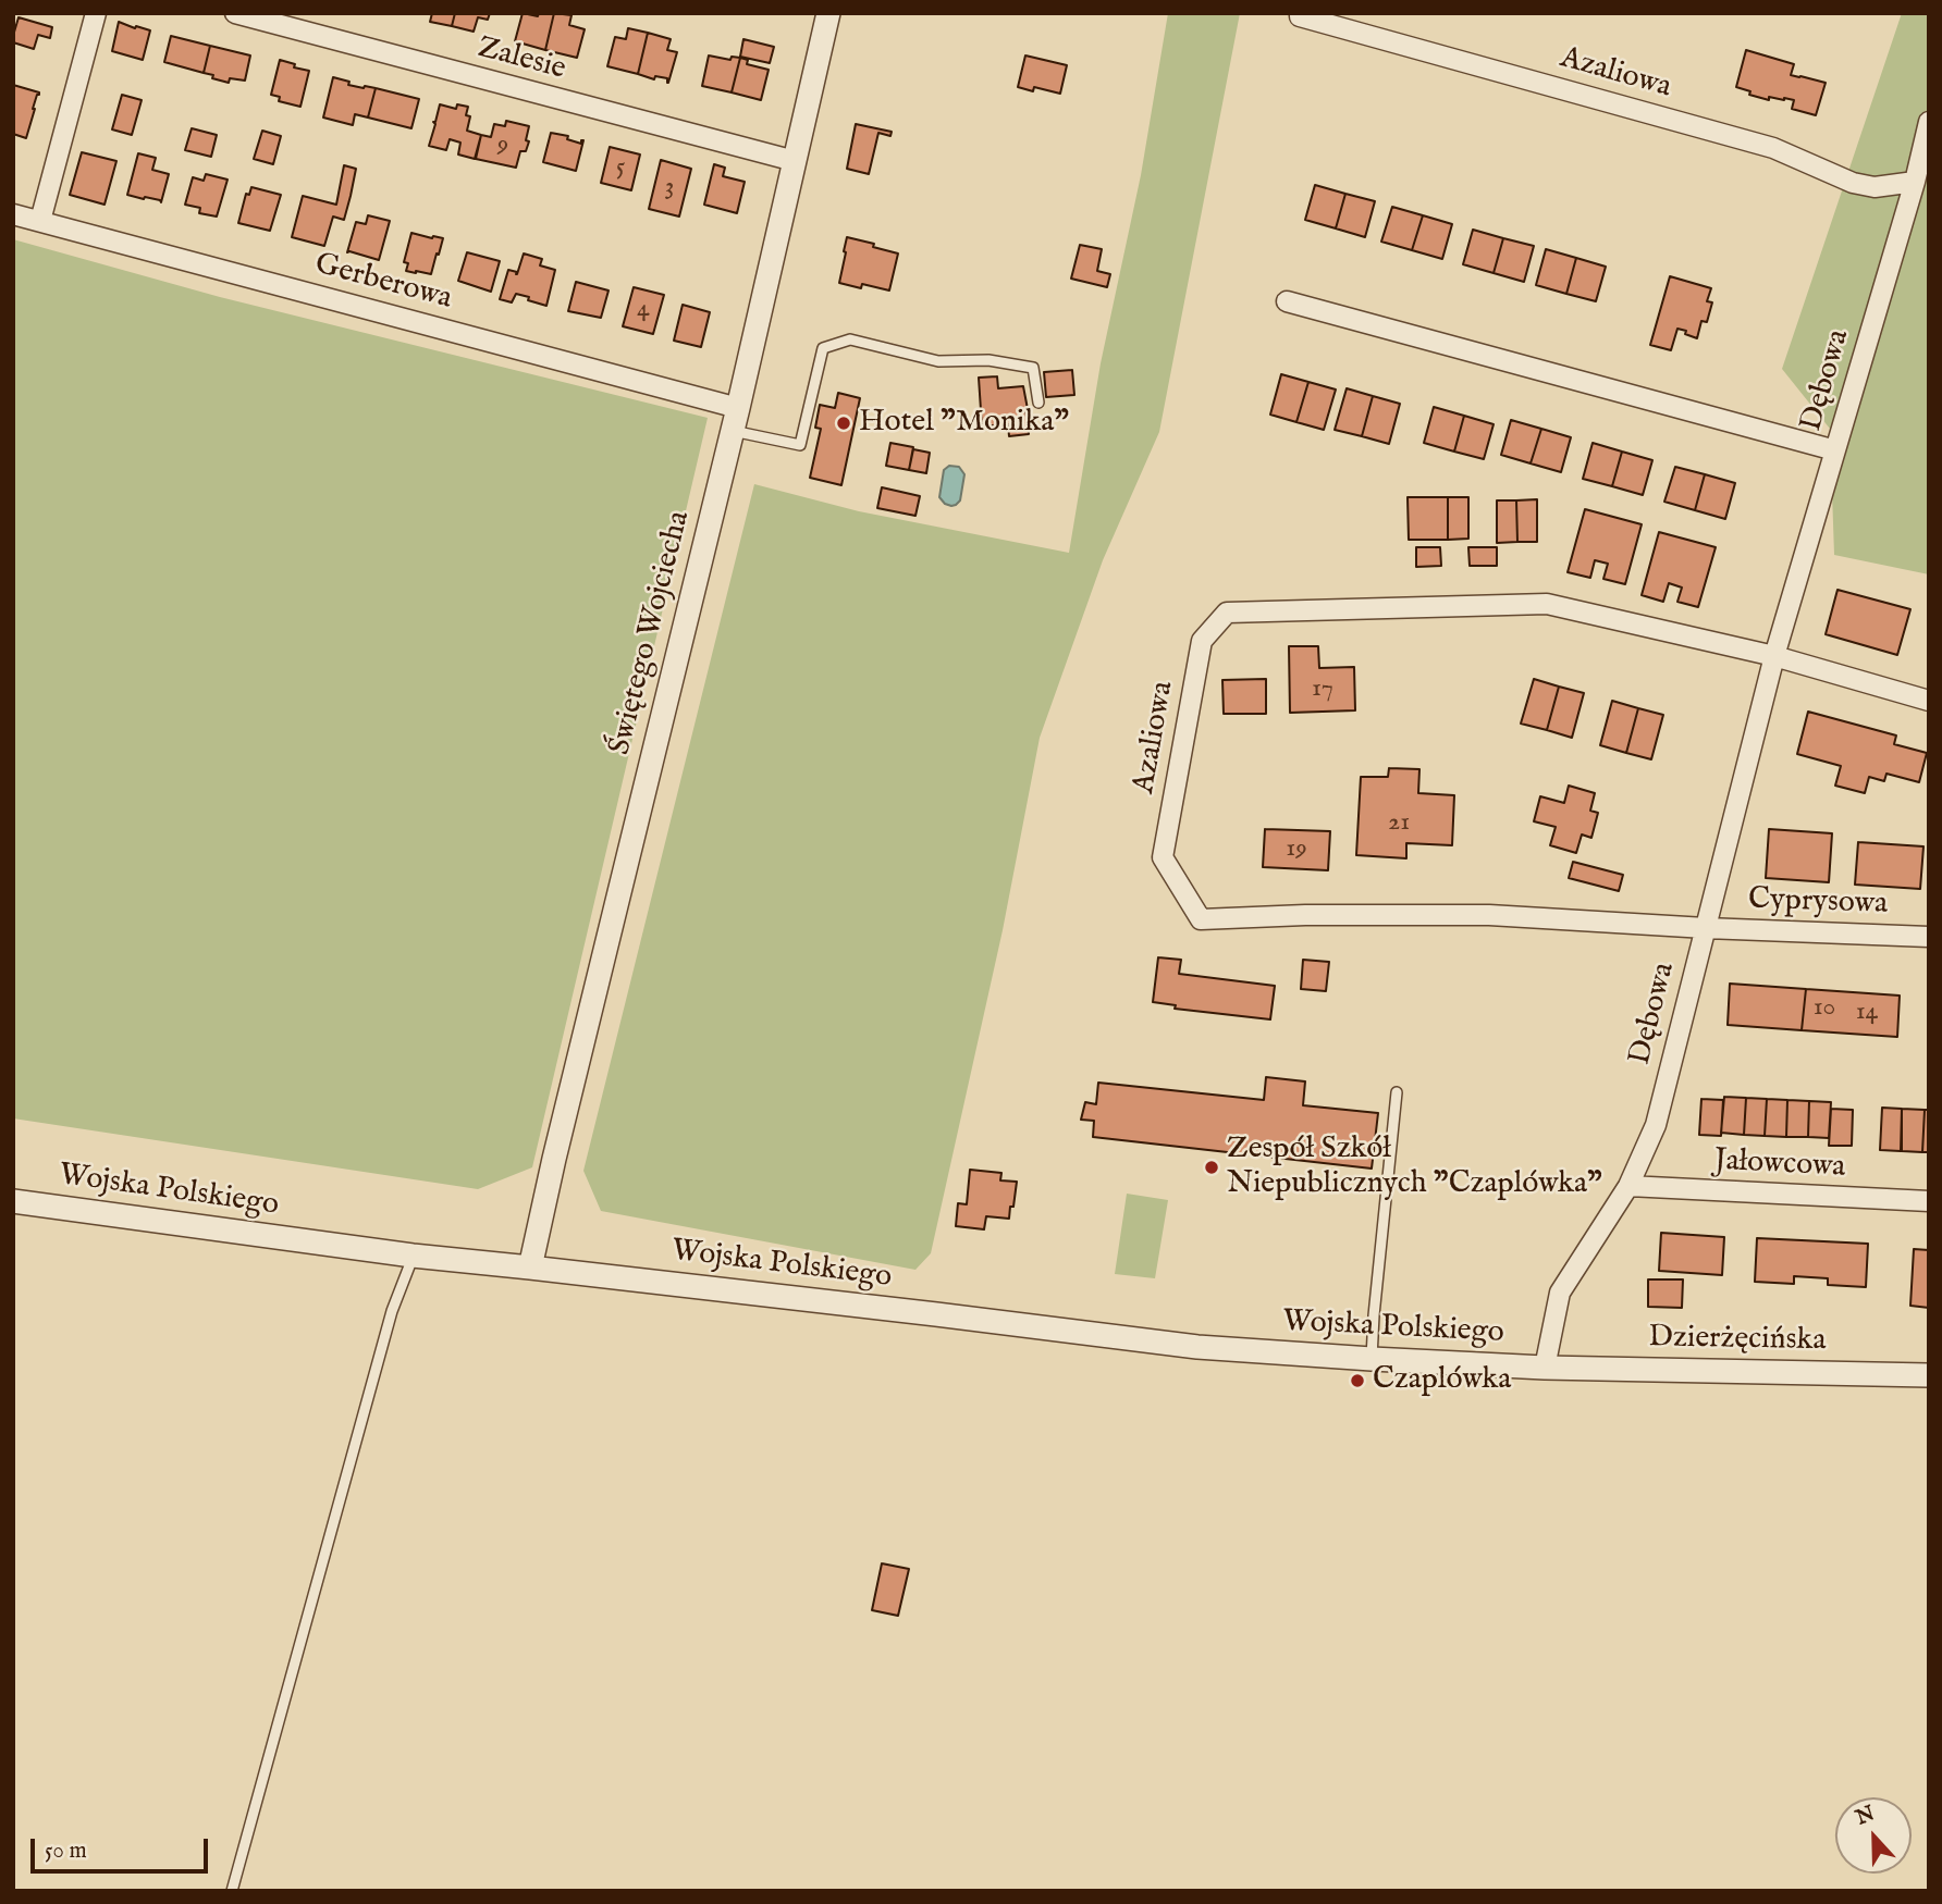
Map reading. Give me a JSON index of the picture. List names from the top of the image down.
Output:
{
  "streets": {
    "street": [
      "Zalesie",
      "Azaliowa",
      "Gerberowa",
      "Dębowa",
      "Świętego Wojciecha",
      "Cyprysowa",
      "Jałowcowa",
      "Wojska Polskiego",
      "Dzierżęcińska"
    ]
  },
  "crossings": [
    ["Zalesie", "Świętego Wojciecha"],
    ["Azaliowa", "Dębowa"],
    ["Azaliowa", "Cyprysowa"],
    ["Gerberowa", "Świętego Wojciecha"],
    ["Dębowa", "Cyprysowa"],
    ["Dębowa", "Jałowcowa"],
    ["Dębowa", "Wojska Polskiego"],
    ["Dębowa", "Dzierżęcińska"],
    ["Świętego Wojciecha", "Wojska Polskiego"],
    ["Wojska Polskiego", "Dzierżęcińska"]
  ],
  "places": ["Hotel \"Monika\"", "Zespół Szkół Niepublicznych \"Czaplówka\"", "Czaplówka"],
  "house_numbers": [
    "9",
    "5",
    "3",
    "4",
    "17",
    "21",
    "19",
    "10",
    "14"
  ],
  "scale_bar": "50 m",
  "north": "top"
}
